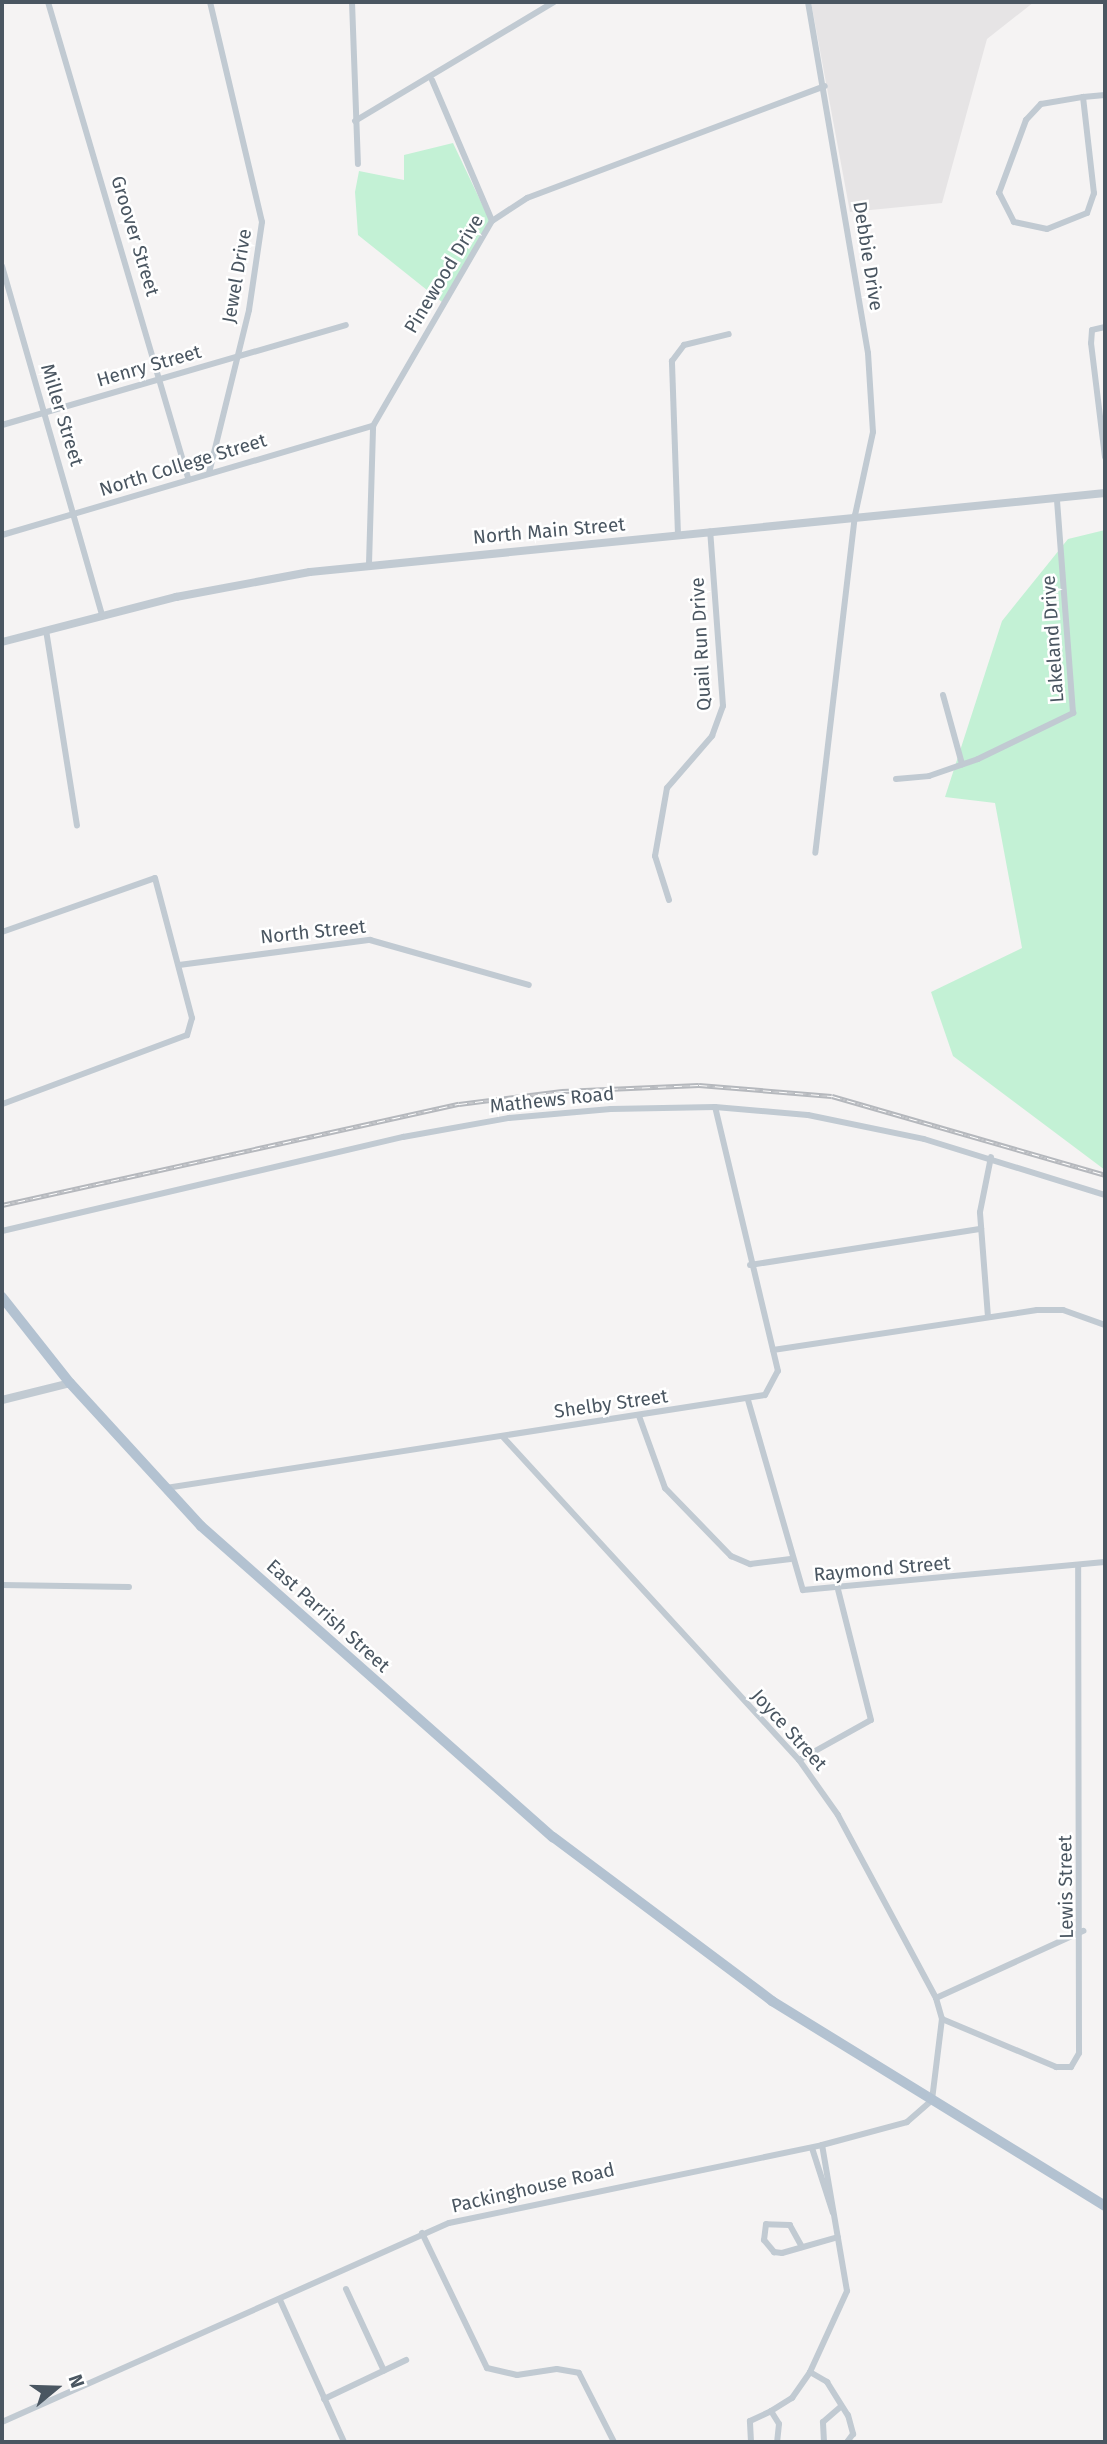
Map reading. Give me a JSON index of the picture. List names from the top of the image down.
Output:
{
  "streets": {
    "main road": ["East Parrish Street"],
    "street": [
      "Groover Street",
      "Debbie Drive",
      "Pinewood Drive",
      "Jewel Drive",
      "Henry Street",
      "Miller Street",
      "North College Street",
      "North Main Street",
      "Lakeland Drive",
      "Quail Run Drive",
      "North Street",
      "Mathews Road",
      "Shelby Street",
      "Raymond Street",
      "Joyce Street",
      "Lewis Street",
      "Packinghouse Road"
    ]
  },
  "crossings": [
    ["Groover Street", "Henry Street"],
    ["Groover Street", "North College Street"],
    ["Debbie Drive", "Pinewood Drive"],
    ["Debbie Drive", "North Main Street"],
    ["Pinewood Drive", "North College Street"],
    ["Pinewood Drive", "North Main Street"],
    ["Jewel Drive", "Henry Street"],
    ["Jewel Drive", "North College Street"],
    ["Henry Street", "Miller Street"],
    ["Miller Street", "North College Street"],
    ["Miller Street", "North Main Street"],
    ["North Main Street", "Lakeland Drive"],
    ["North Main Street", "Quail Run Drive"],
    ["Mathews Road", "Shelby Street"],
    ["Shelby Street", "Raymond Street"],
    ["Shelby Street", "East Parrish Street"],
    ["Shelby Street", "Joyce Street"],
    ["Raymond Street", "Lewis Street"],
    ["East Parrish Street", "Joyce Street"],
    ["East Parrish Street", "Packinghouse Road"],
    ["Joyce Street", "Lewis Street"],
    ["Joyce Street", "Packinghouse Road"]
  ],
  "north": "right"
}
